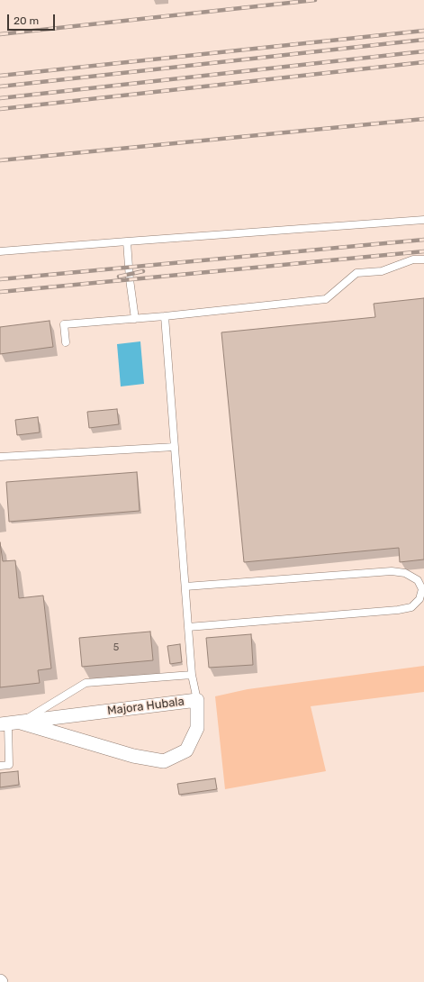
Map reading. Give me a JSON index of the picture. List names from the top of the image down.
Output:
{
  "streets": {
    "street": ["Majora Hubala"]
  },
  "house_numbers": ["5"],
  "scale_bar": "20 m"
}
